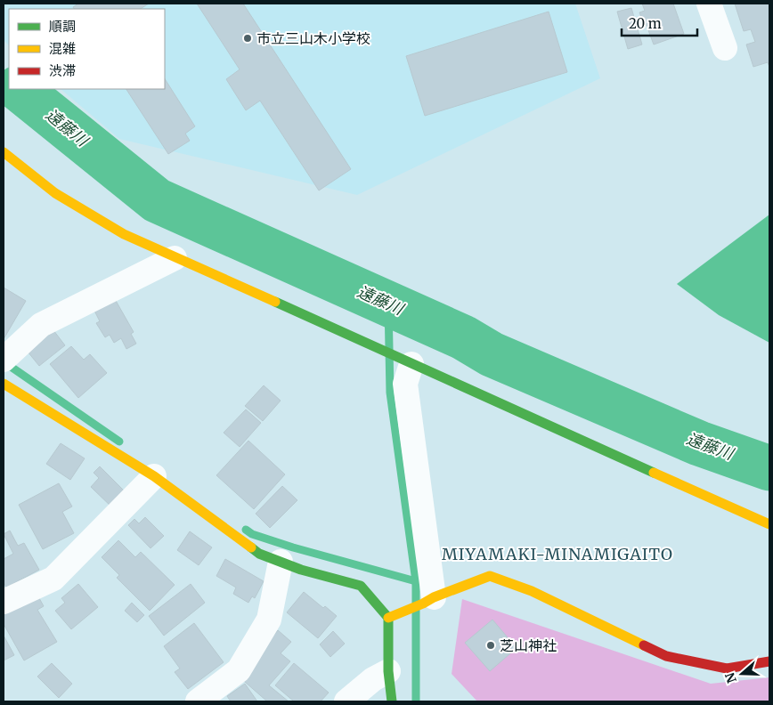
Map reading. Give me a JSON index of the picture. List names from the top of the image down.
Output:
{
  "districts": ["MIYAMAKI-MINAMIGAITO"],
  "water": ["遠藤川"],
  "places": ["市立三山木小学校", "芝山神社"],
  "legend": ["順調", "混雑", "渋滞"],
  "scale_bar": "20 m",
  "north": "left"
}
